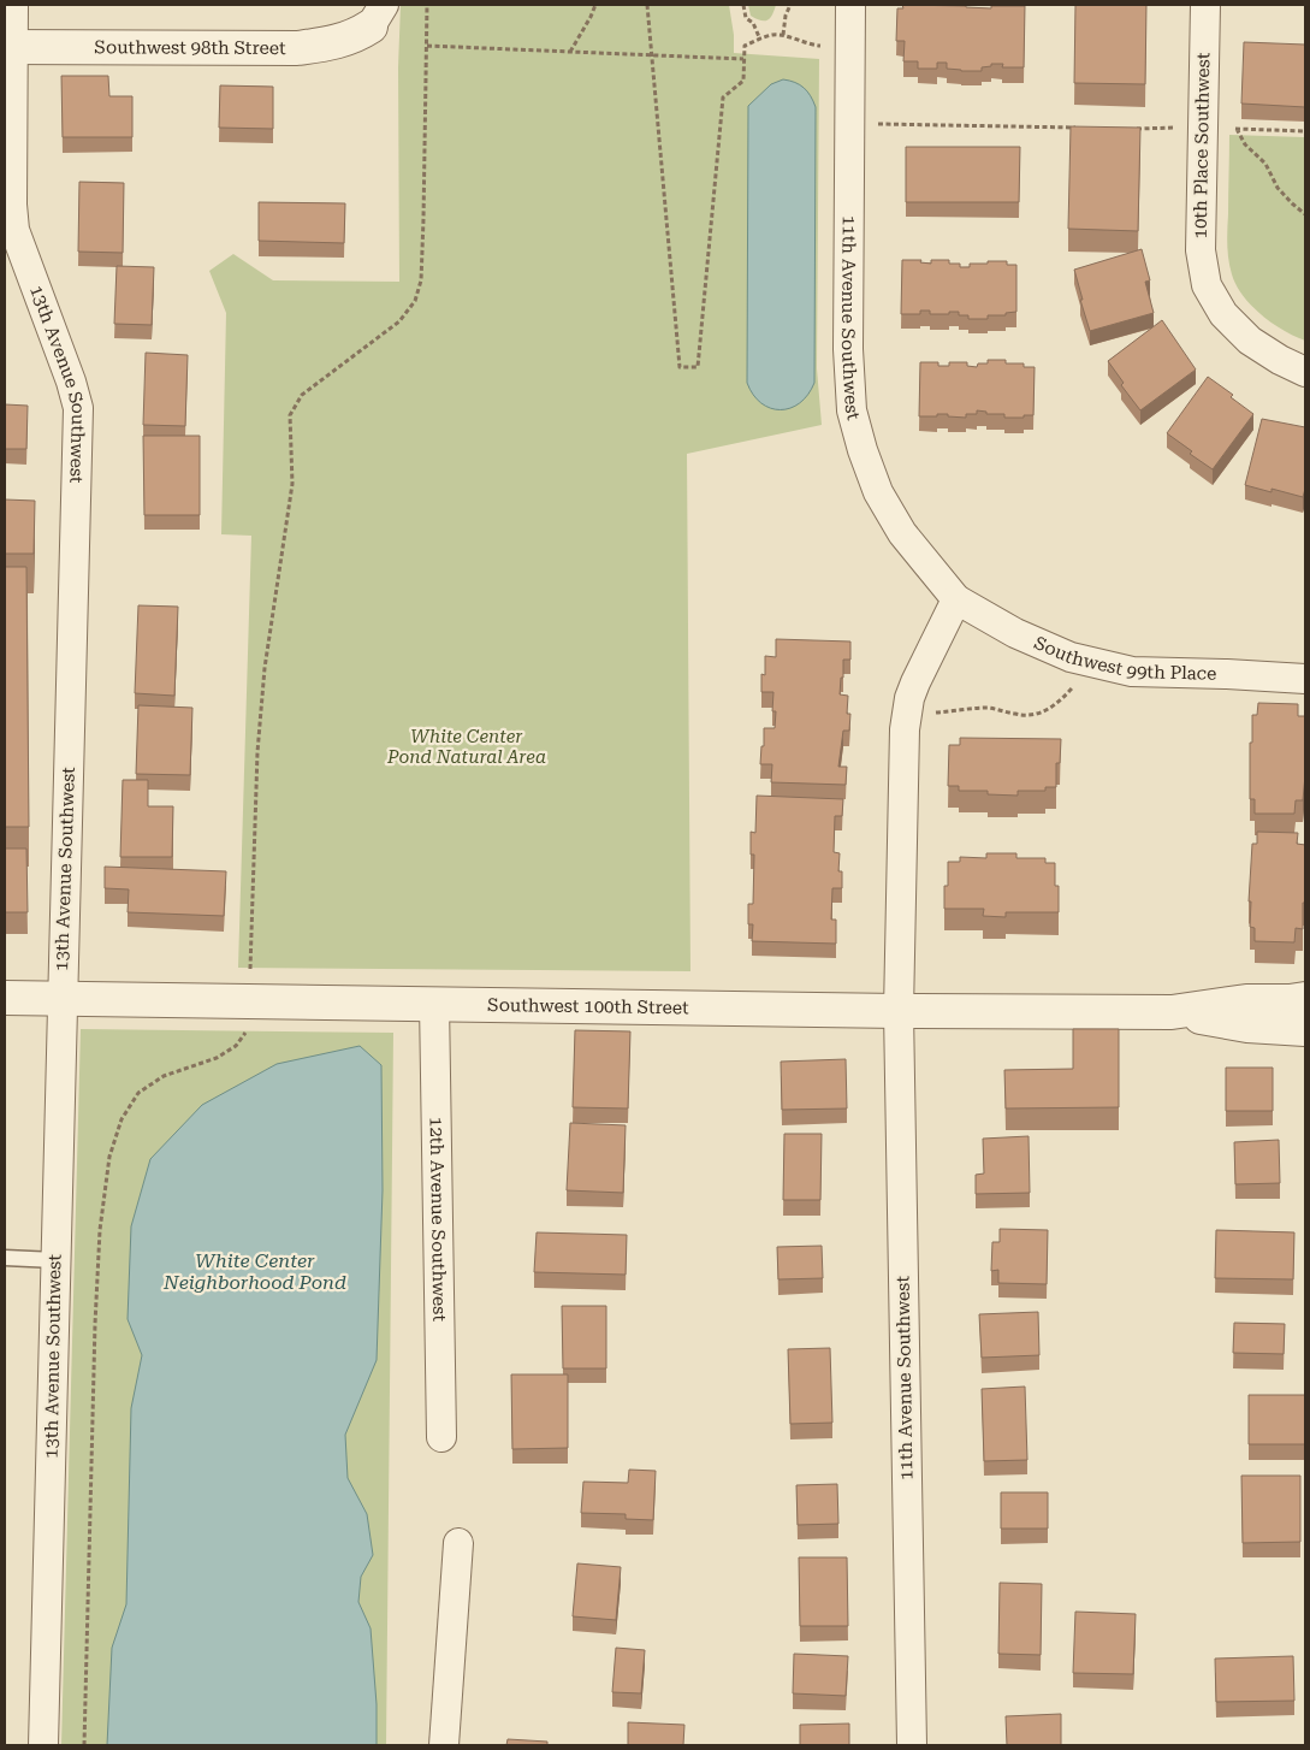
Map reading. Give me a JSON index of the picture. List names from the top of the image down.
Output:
{
  "streets": {
    "street": [
      "Southwest 98th Street",
      "10th Place Southwest",
      "11th Avenue Southwest",
      "13th Avenue Southwest",
      "Southwest 99th Place",
      "Southwest 100th Street",
      "12th Avenue Southwest"
    ]
  },
  "crossings": [
    ["Southwest 98th Street", "13th Avenue Southwest"],
    ["11th Avenue Southwest", "Southwest 99th Place"],
    ["11th Avenue Southwest", "Southwest 100th Street"],
    ["13th Avenue Southwest", "Southwest 100th Street"],
    ["Southwest 100th Street", "12th Avenue Southwest"]
  ],
  "water": ["White Center Neighborhood Pond"],
  "parks": ["White Center Pond Natural Area"]
}
